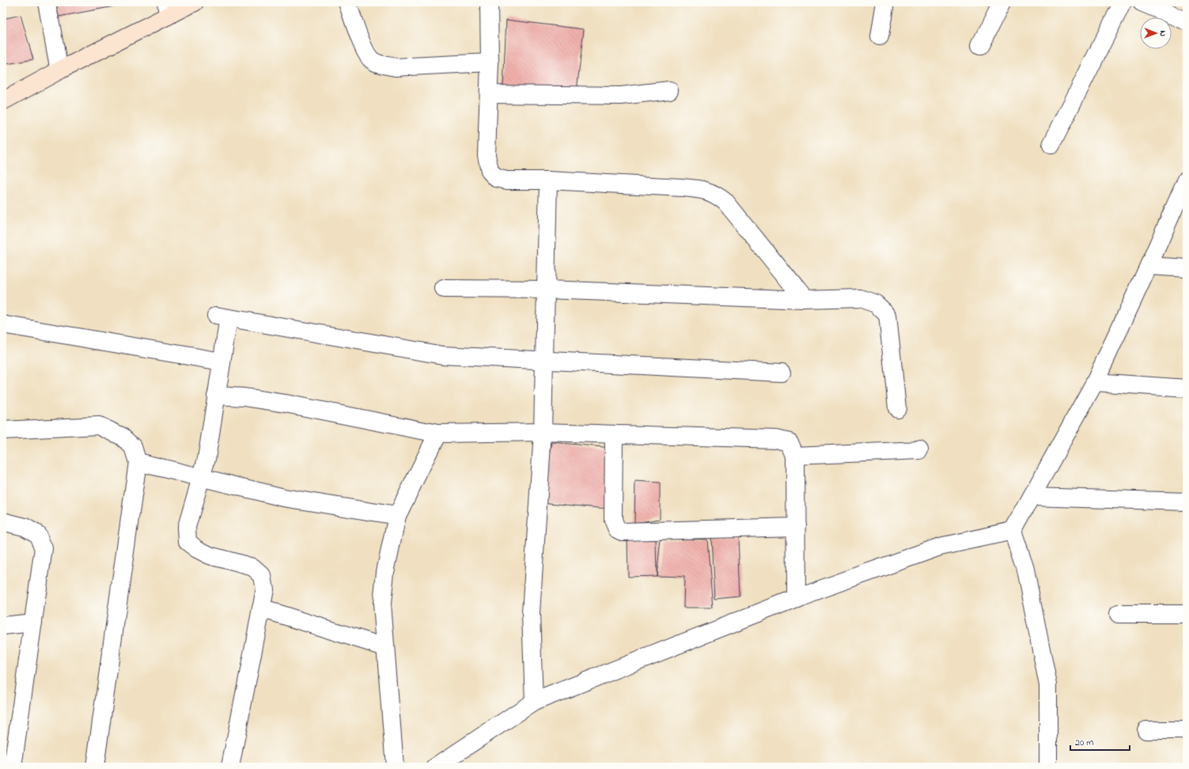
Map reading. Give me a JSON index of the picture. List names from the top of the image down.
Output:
{
  "scale_bar": "20 m",
  "north": "right"
}
